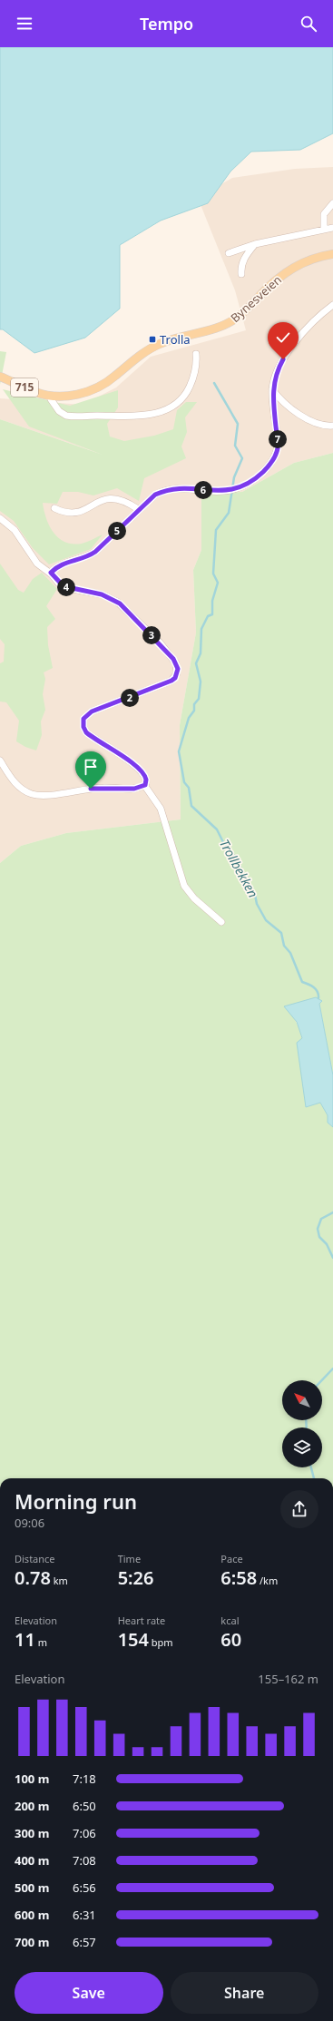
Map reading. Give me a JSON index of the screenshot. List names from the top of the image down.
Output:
{
  "streets": {
    "main road": ["Bynesveien", "715"]
  },
  "water": ["Trollbekken"],
  "places": {
    "transit": ["Trolla"]
  },
  "north": "top left",
  "page": {
    "header": "Tempo",
    "pins": [
      "7",
      "6",
      "5",
      "4",
      "3",
      "2"
    ],
    "heading": ["Morning run", "09:06"],
    "stats": [
      ["Distance", "0.78 km"],
      ["Time", "5:26"],
      ["Pace", "6:58 /km"],
      ["Elevation", "11 m"],
      ["Heart rate", "154 bpm"],
      ["kcal", "60"]
    ],
    "chart": ["Elevation", "155–162 m"],
    "list": [
      {
        "name": "100 m",
        "note": "7:18"
      },
      {
        "name": "200 m",
        "note": "6:50"
      },
      {
        "name": "300 m",
        "note": "7:06"
      },
      {
        "name": "400 m",
        "note": "7:08"
      },
      {
        "name": "500 m",
        "note": "6:56"
      },
      {
        "name": "600 m",
        "note": "6:31"
      },
      {
        "name": "700 m",
        "note": "6:57"
      }
    ],
    "buttons": ["Save", "Share"]
  }
}
